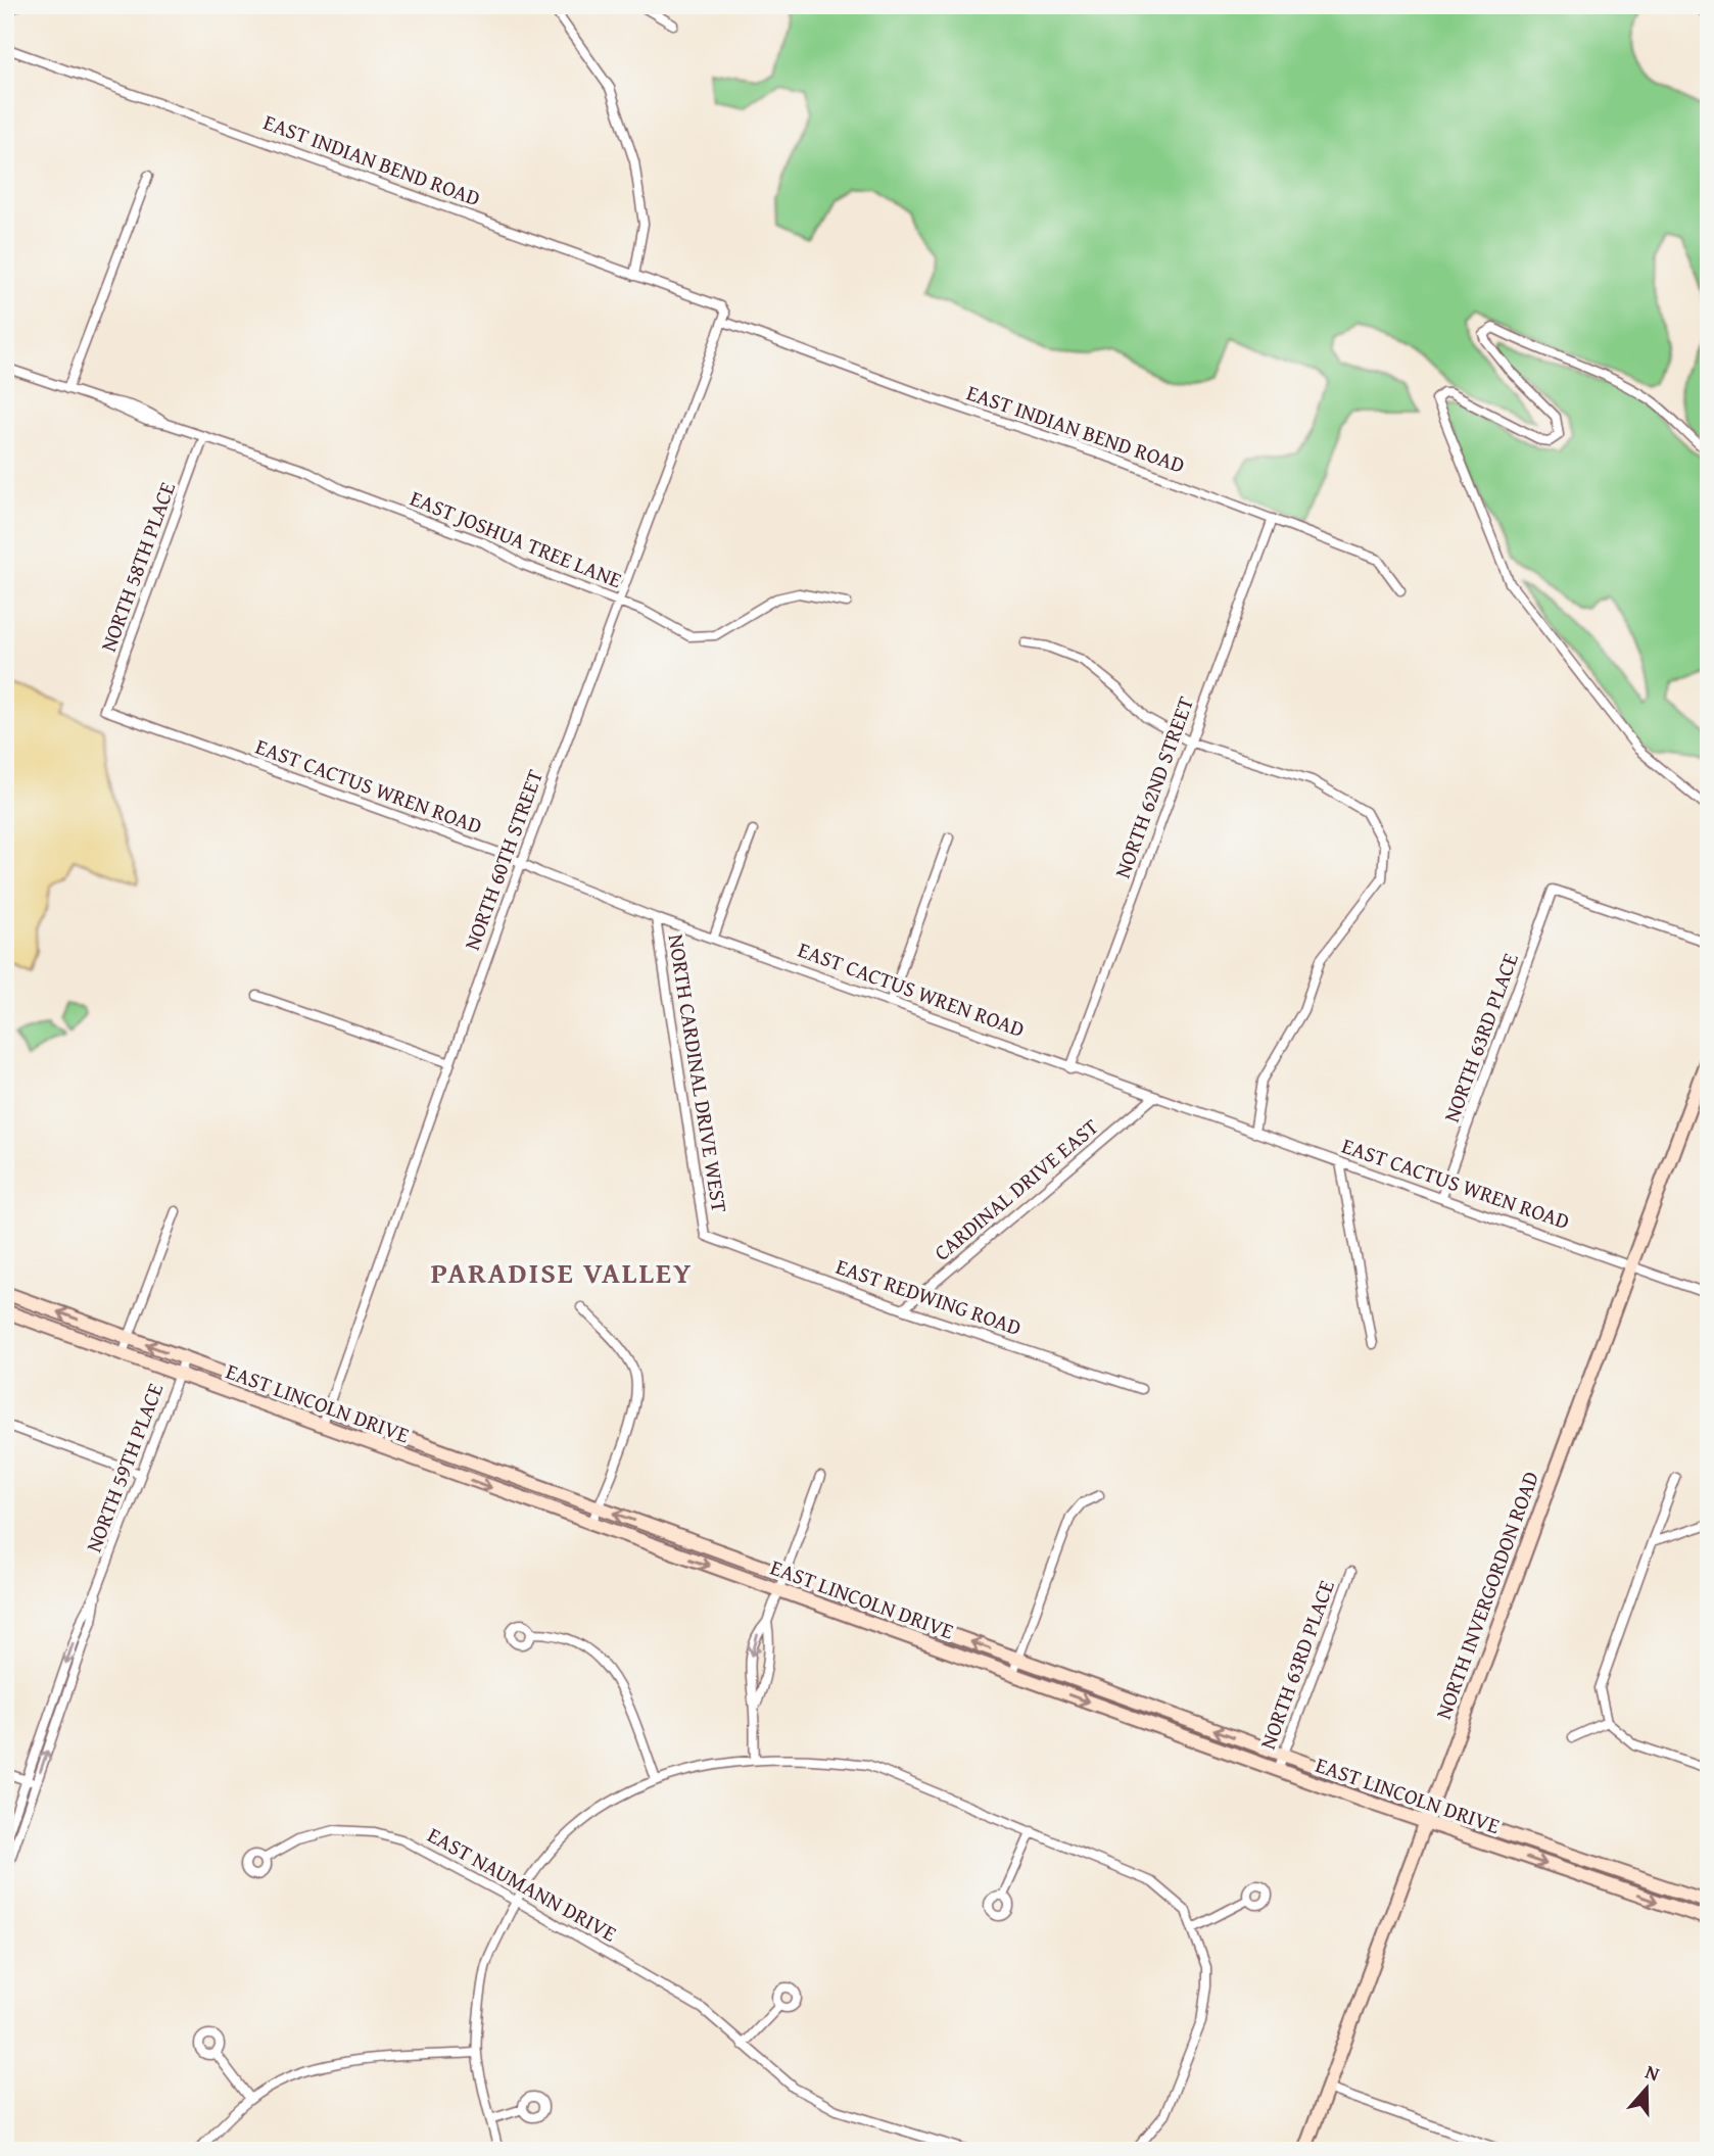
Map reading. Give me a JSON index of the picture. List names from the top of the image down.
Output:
{
  "streets": {
    "main road": ["EAST LINCOLN DRIVE", "NORTH INVERGORDON ROAD"],
    "street": [
      "EAST INDIAN BEND ROAD",
      "EAST JOSHUA TREE LANE",
      "NORTH 58TH PLACE",
      "EAST CACTUS WREN ROAD",
      "NORTH 62ND STREET",
      "NORTH 60TH STREET",
      "NORTH 63RD PLACE",
      "NORTH CARDINAL DRIVE WEST",
      "CARDINAL DRIVE EAST",
      "EAST REDWING ROAD",
      "NORTH 59TH PLACE",
      "EAST NAUMANN DRIVE"
    ]
  },
  "crossings": [
    ["EAST INDIAN BEND ROAD", "NORTH 62ND STREET"],
    ["EAST INDIAN BEND ROAD", "NORTH 60TH STREET"],
    ["EAST JOSHUA TREE LANE", "NORTH 58TH PLACE"],
    ["EAST JOSHUA TREE LANE", "NORTH 60TH STREET"],
    ["NORTH 58TH PLACE", "EAST CACTUS WREN ROAD"],
    ["EAST CACTUS WREN ROAD", "NORTH 62ND STREET"],
    ["EAST CACTUS WREN ROAD", "NORTH 60TH STREET"],
    ["EAST CACTUS WREN ROAD", "NORTH 63RD PLACE"],
    ["EAST CACTUS WREN ROAD", "NORTH CARDINAL DRIVE WEST"],
    ["EAST CACTUS WREN ROAD", "CARDINAL DRIVE EAST"],
    ["EAST CACTUS WREN ROAD", "NORTH INVERGORDON ROAD"],
    ["NORTH 60TH STREET", "EAST LINCOLN DRIVE"],
    ["NORTH 63RD PLACE", "EAST LINCOLN DRIVE"],
    ["NORTH CARDINAL DRIVE WEST", "EAST REDWING ROAD"],
    ["CARDINAL DRIVE EAST", "EAST REDWING ROAD"],
    ["EAST LINCOLN DRIVE", "NORTH 59TH PLACE"],
    ["EAST LINCOLN DRIVE", "NORTH INVERGORDON ROAD"]
  ],
  "districts": ["PARADISE VALLEY"],
  "north": "top"
}
